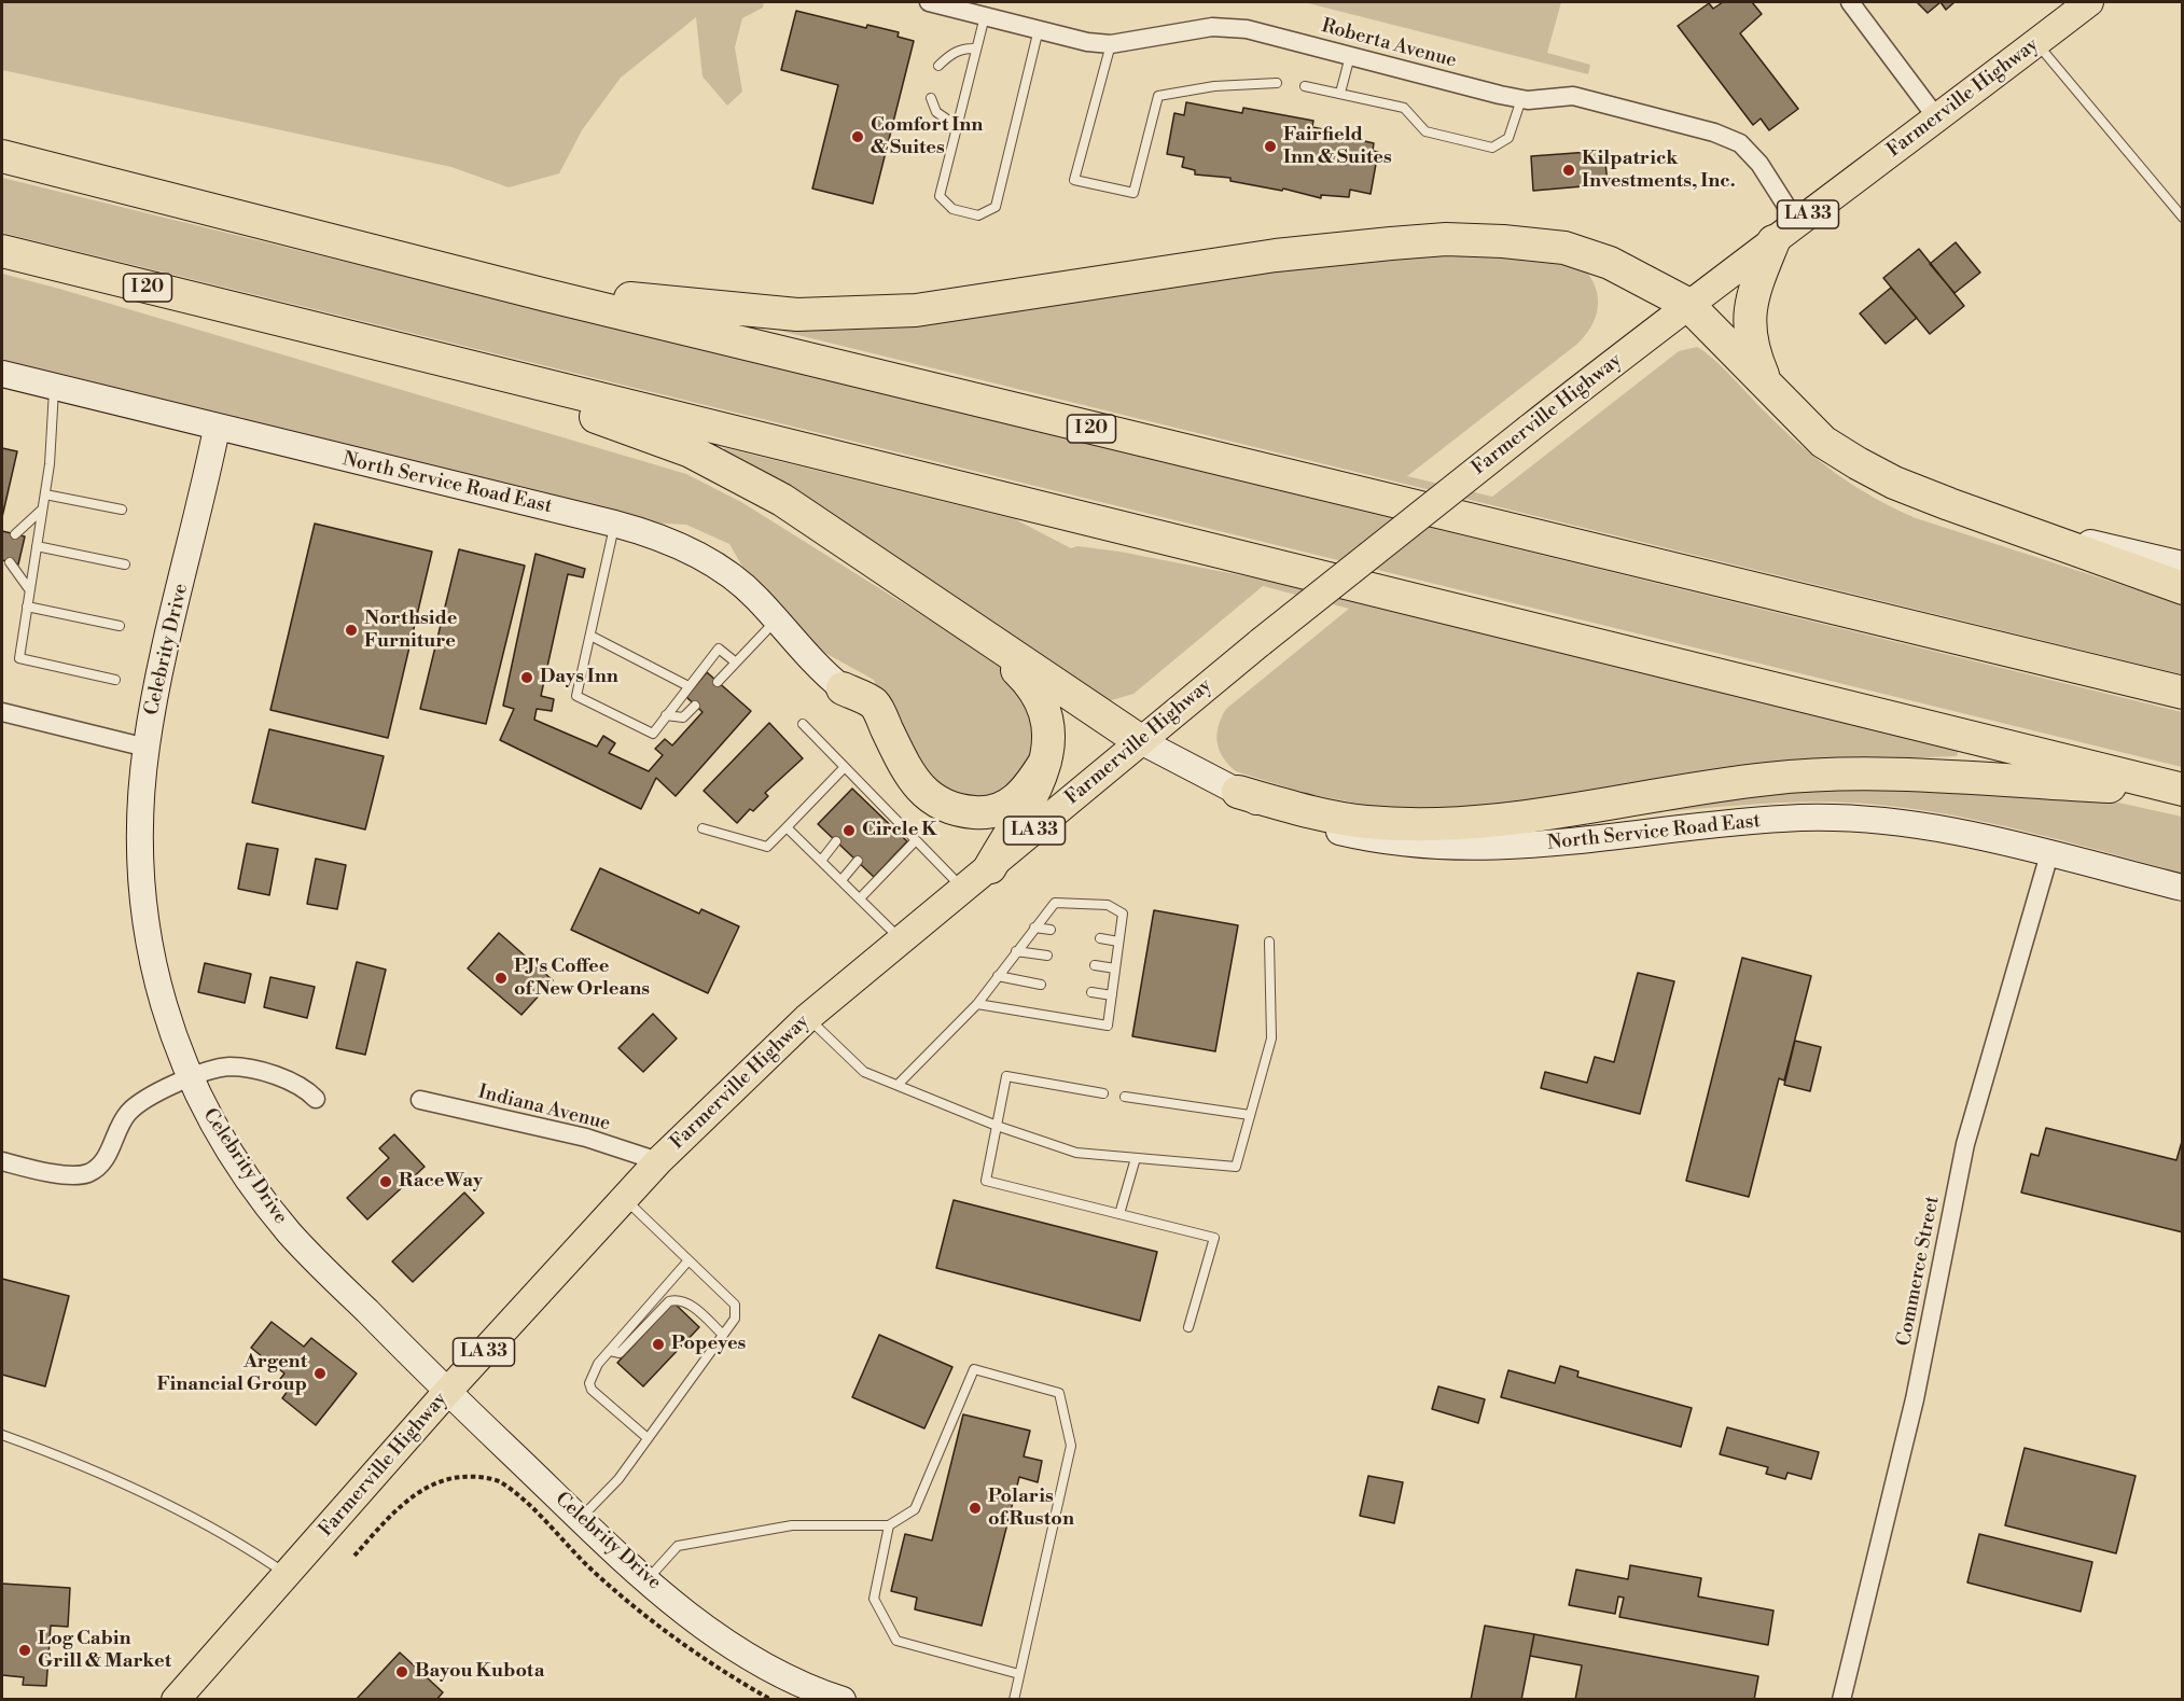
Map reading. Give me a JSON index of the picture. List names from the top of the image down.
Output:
{
  "streets": {
    "highway": ["I 20"],
    "main road": ["Farmerville Highway", "LA 33"],
    "street": [
      "Roberta Avenue",
      "North Service Road East",
      "Celebrity Drive",
      "Indiana Avenue",
      "Commerce Street"
    ]
  },
  "crossings": [
    ["Roberta Avenue", "Farmerville Highway"],
    ["Farmerville Highway", "North Service Road East"],
    ["Farmerville Highway", "Celebrity Drive"],
    ["Farmerville Highway", "Indiana Avenue"],
    ["North Service Road East", "Celebrity Drive"],
    ["North Service Road East", "Commerce Street"]
  ],
  "places": [
    "Comfort Inn & Suites",
    "Fairfield Inn & Suites",
    "Kilpatrick Investments, Inc.",
    "Northside Furniture",
    "Days Inn",
    "Circle K",
    "PJ's Coffee of New Orleans",
    "RaceWay",
    "Popeyes",
    "Argent Financial Group",
    "Polaris of Ruston",
    "Log Cabin Grill & Market",
    "Bayou Kubota"
  ]
}
